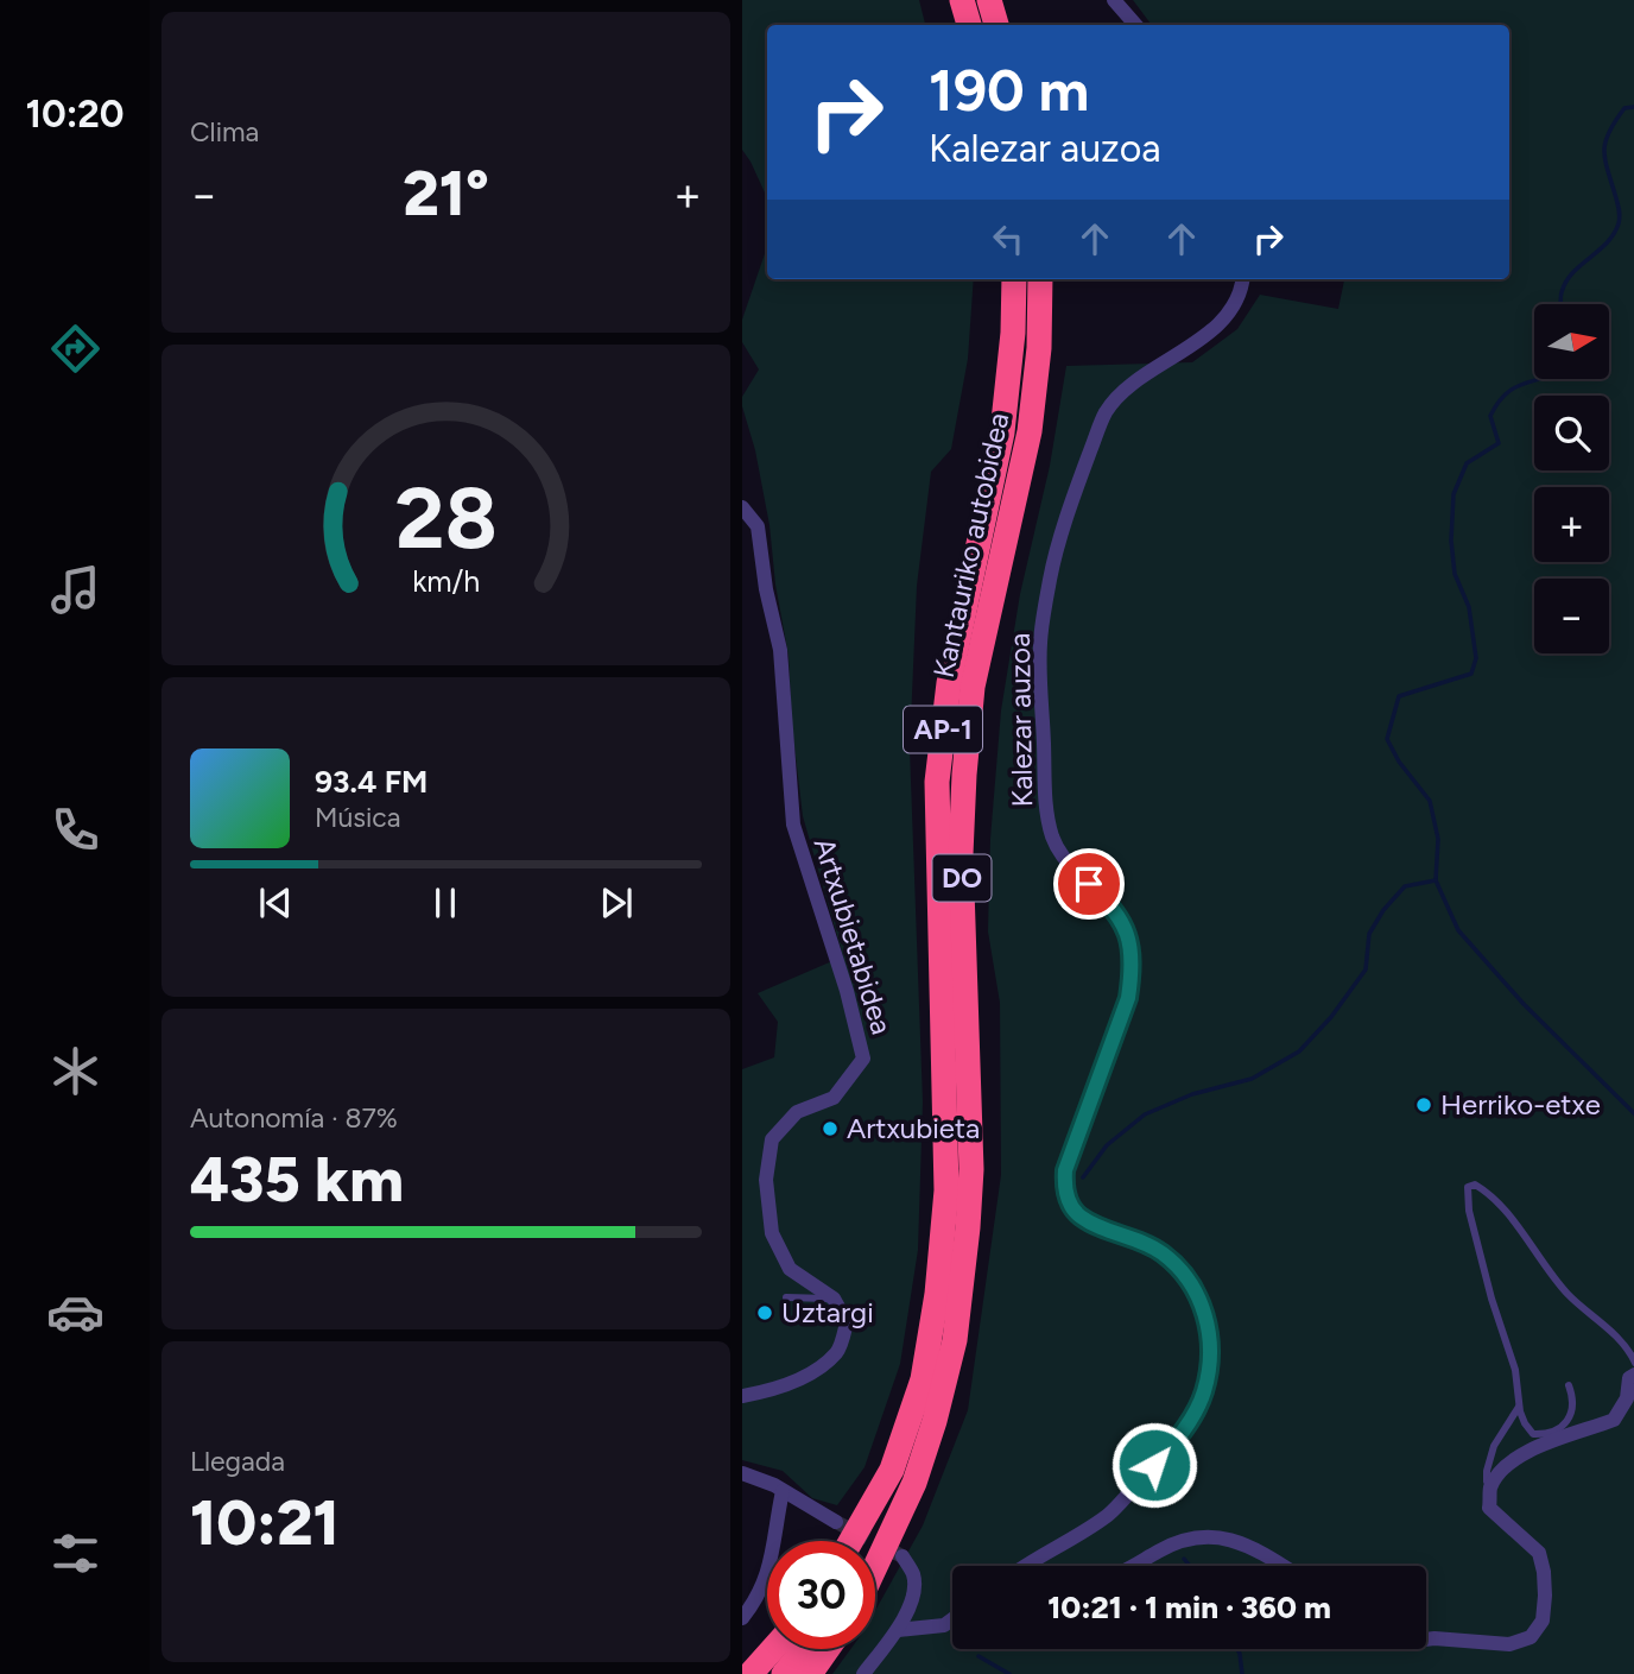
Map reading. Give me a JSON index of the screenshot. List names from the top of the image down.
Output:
{
  "streets": {
    "highway": ["Kantauriko autobidea", "AP-1", "DO"],
    "street": ["Kalezar auzoa", "Artxubietabidea"]
  },
  "places": ["Herriko-etxe", "Artxubieta", "Uztargi"],
  "north": "right",
  "page": {
    "tabs": "10:20",
    "tile": [
      "Clima",
      ["Autonomía · 87%", "435 km"],
      ["Llegada", "10:21"]
    ],
    "turn": ["190 m", "Kalezar auzoa"],
    "heat": ["−", "21°", "+"],
    "map_buttons": ["+", "−"],
    "song": ["93.4 FM", "Música"],
    "limit": "30",
    "trip": "10:21 · 1 min · 360 m",
    "gauge": ["28", "km/h"]
  }
}
